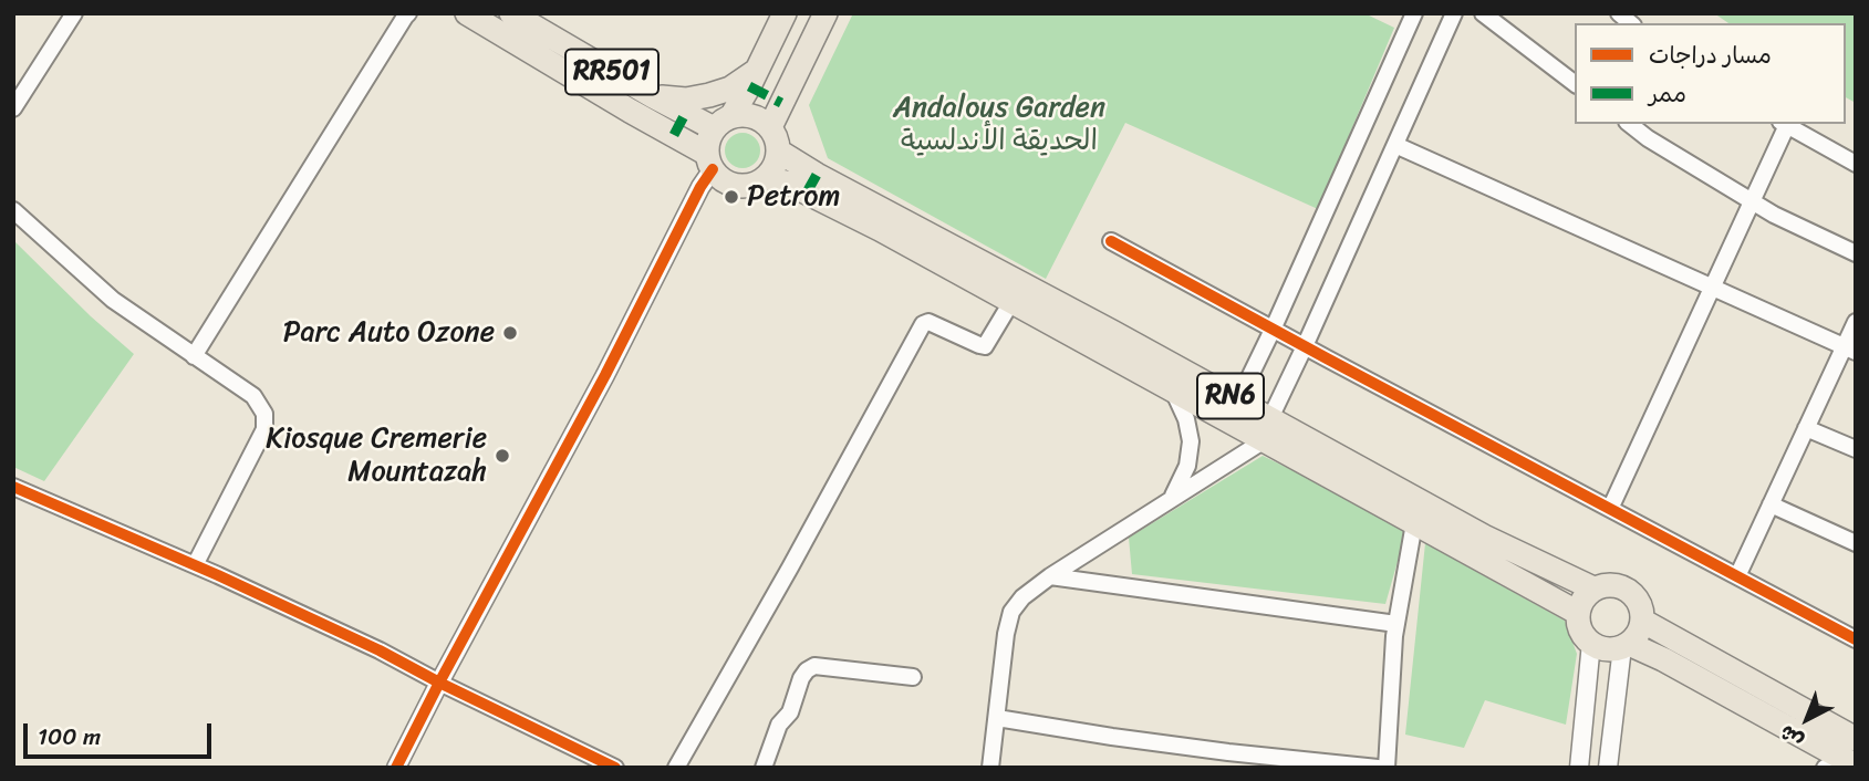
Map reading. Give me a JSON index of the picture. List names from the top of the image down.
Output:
{
  "streets": {
    "main road": ["RR501", "RN6"]
  },
  "crossings": [
    ["RR501", "RN6"]
  ],
  "parks": ["Andalous Garden الحديقة الأندلسية"],
  "places": ["Petrom", "Parc Auto Ozone", "Kiosque Cremerie Mountazah"],
  "legend": ["مسار دراجات", "ممر"],
  "scale_bar": "100 m",
  "north": "bottom left"
}
